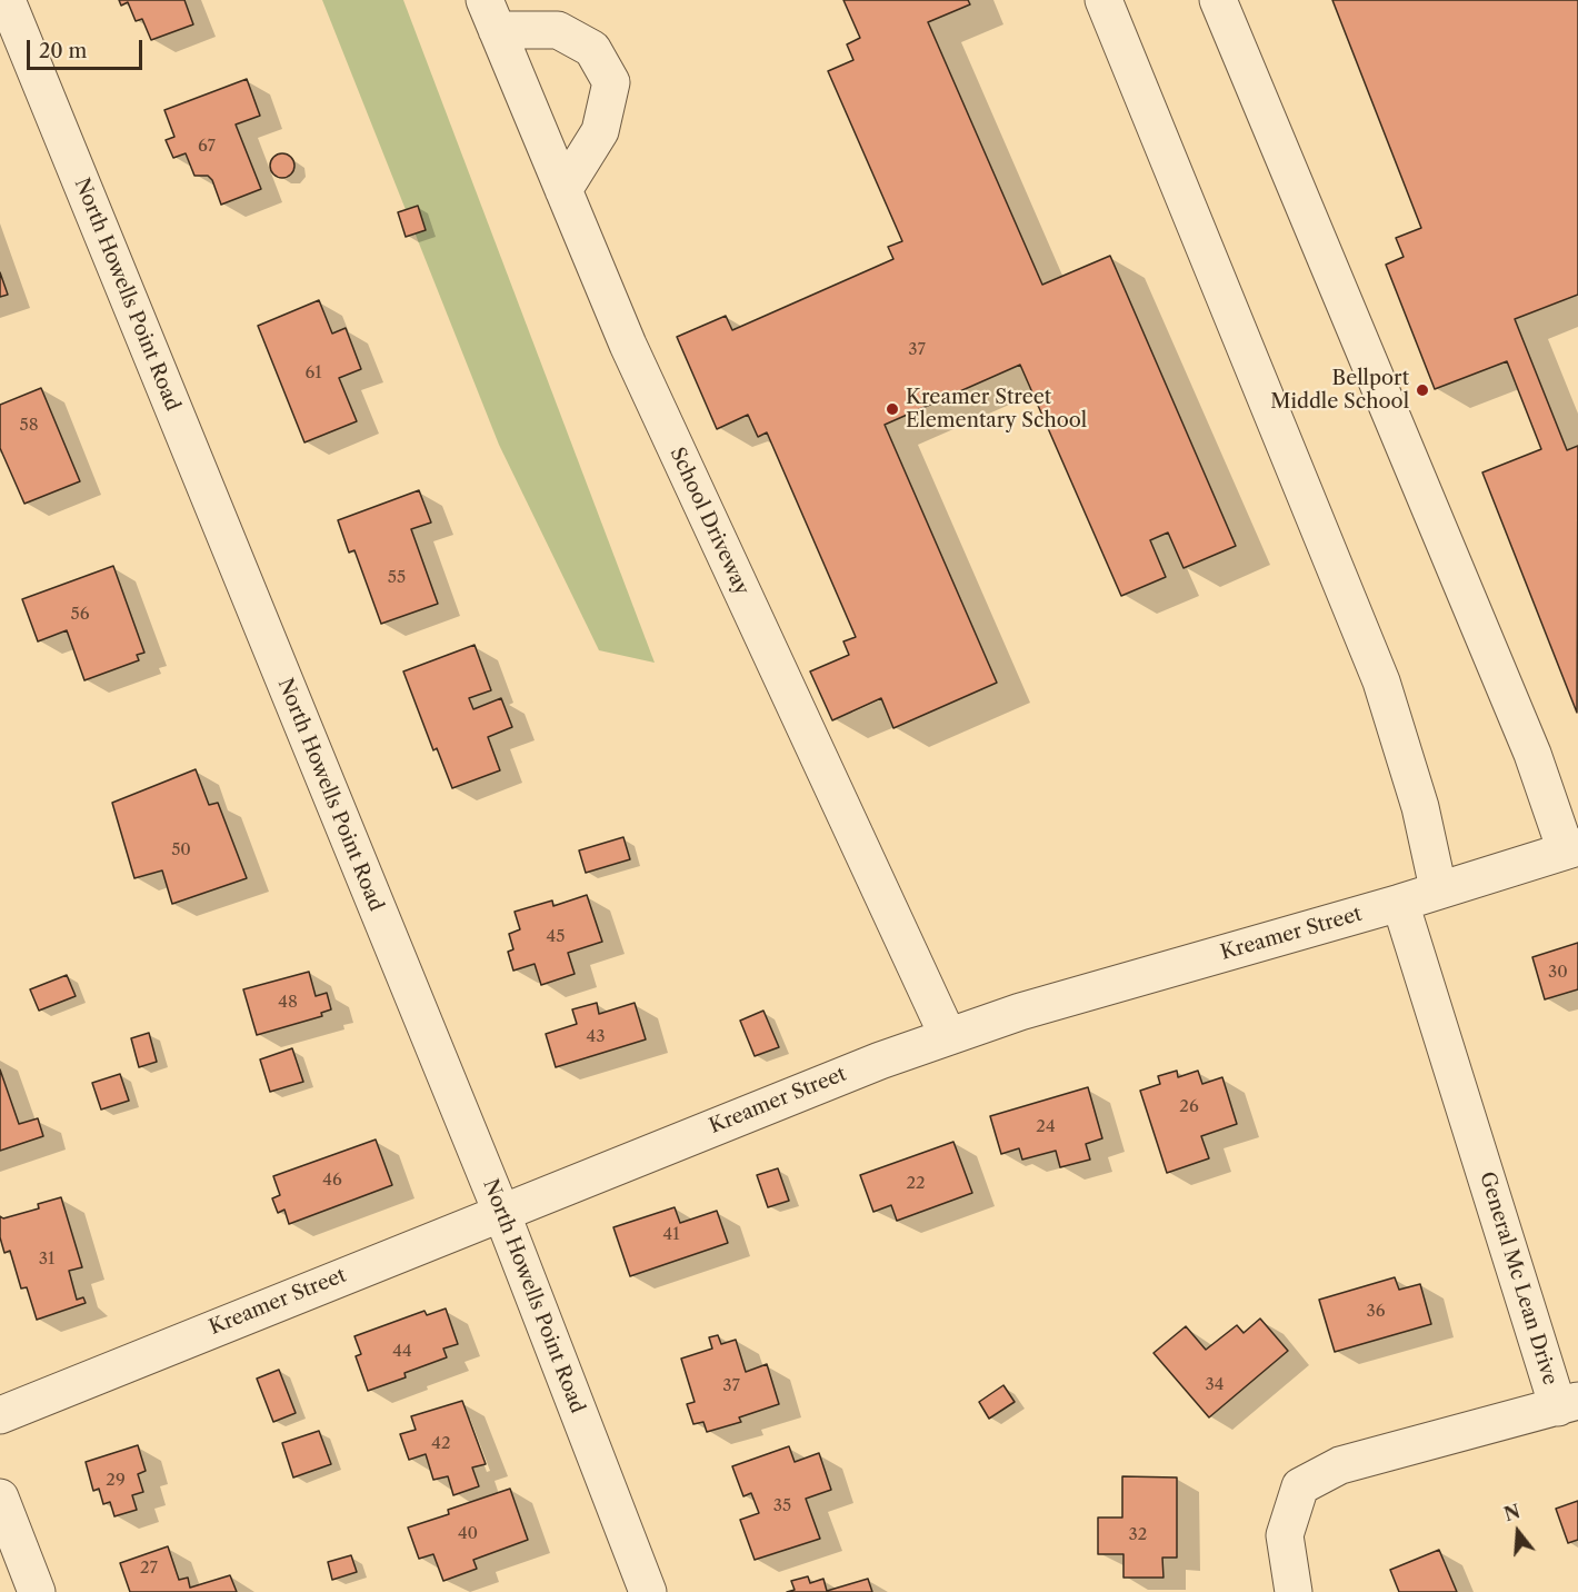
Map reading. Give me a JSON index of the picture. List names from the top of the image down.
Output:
{
  "streets": {
    "street": [
      "North Howells Point Road",
      "School Driveway",
      "Kreamer Street",
      "General Mc Lean Drive"
    ]
  },
  "crossings": [
    ["North Howells Point Road", "Kreamer Street"],
    ["School Driveway", "Kreamer Street"],
    ["Kreamer Street", "General Mc Lean Drive"]
  ],
  "places": ["Bellport Middle School", "Kreamer Street Elementary School"],
  "house_numbers": [
    "67",
    "37",
    "61",
    "58",
    "55",
    "56",
    "50",
    "45",
    "30",
    "48",
    "43",
    "26",
    "24",
    "46",
    "22",
    "41",
    "31",
    "36",
    "44",
    "34",
    "37",
    "42",
    "29",
    "35",
    "40",
    "32",
    "27"
  ],
  "scale_bar": "20 m",
  "north": "top"
}
